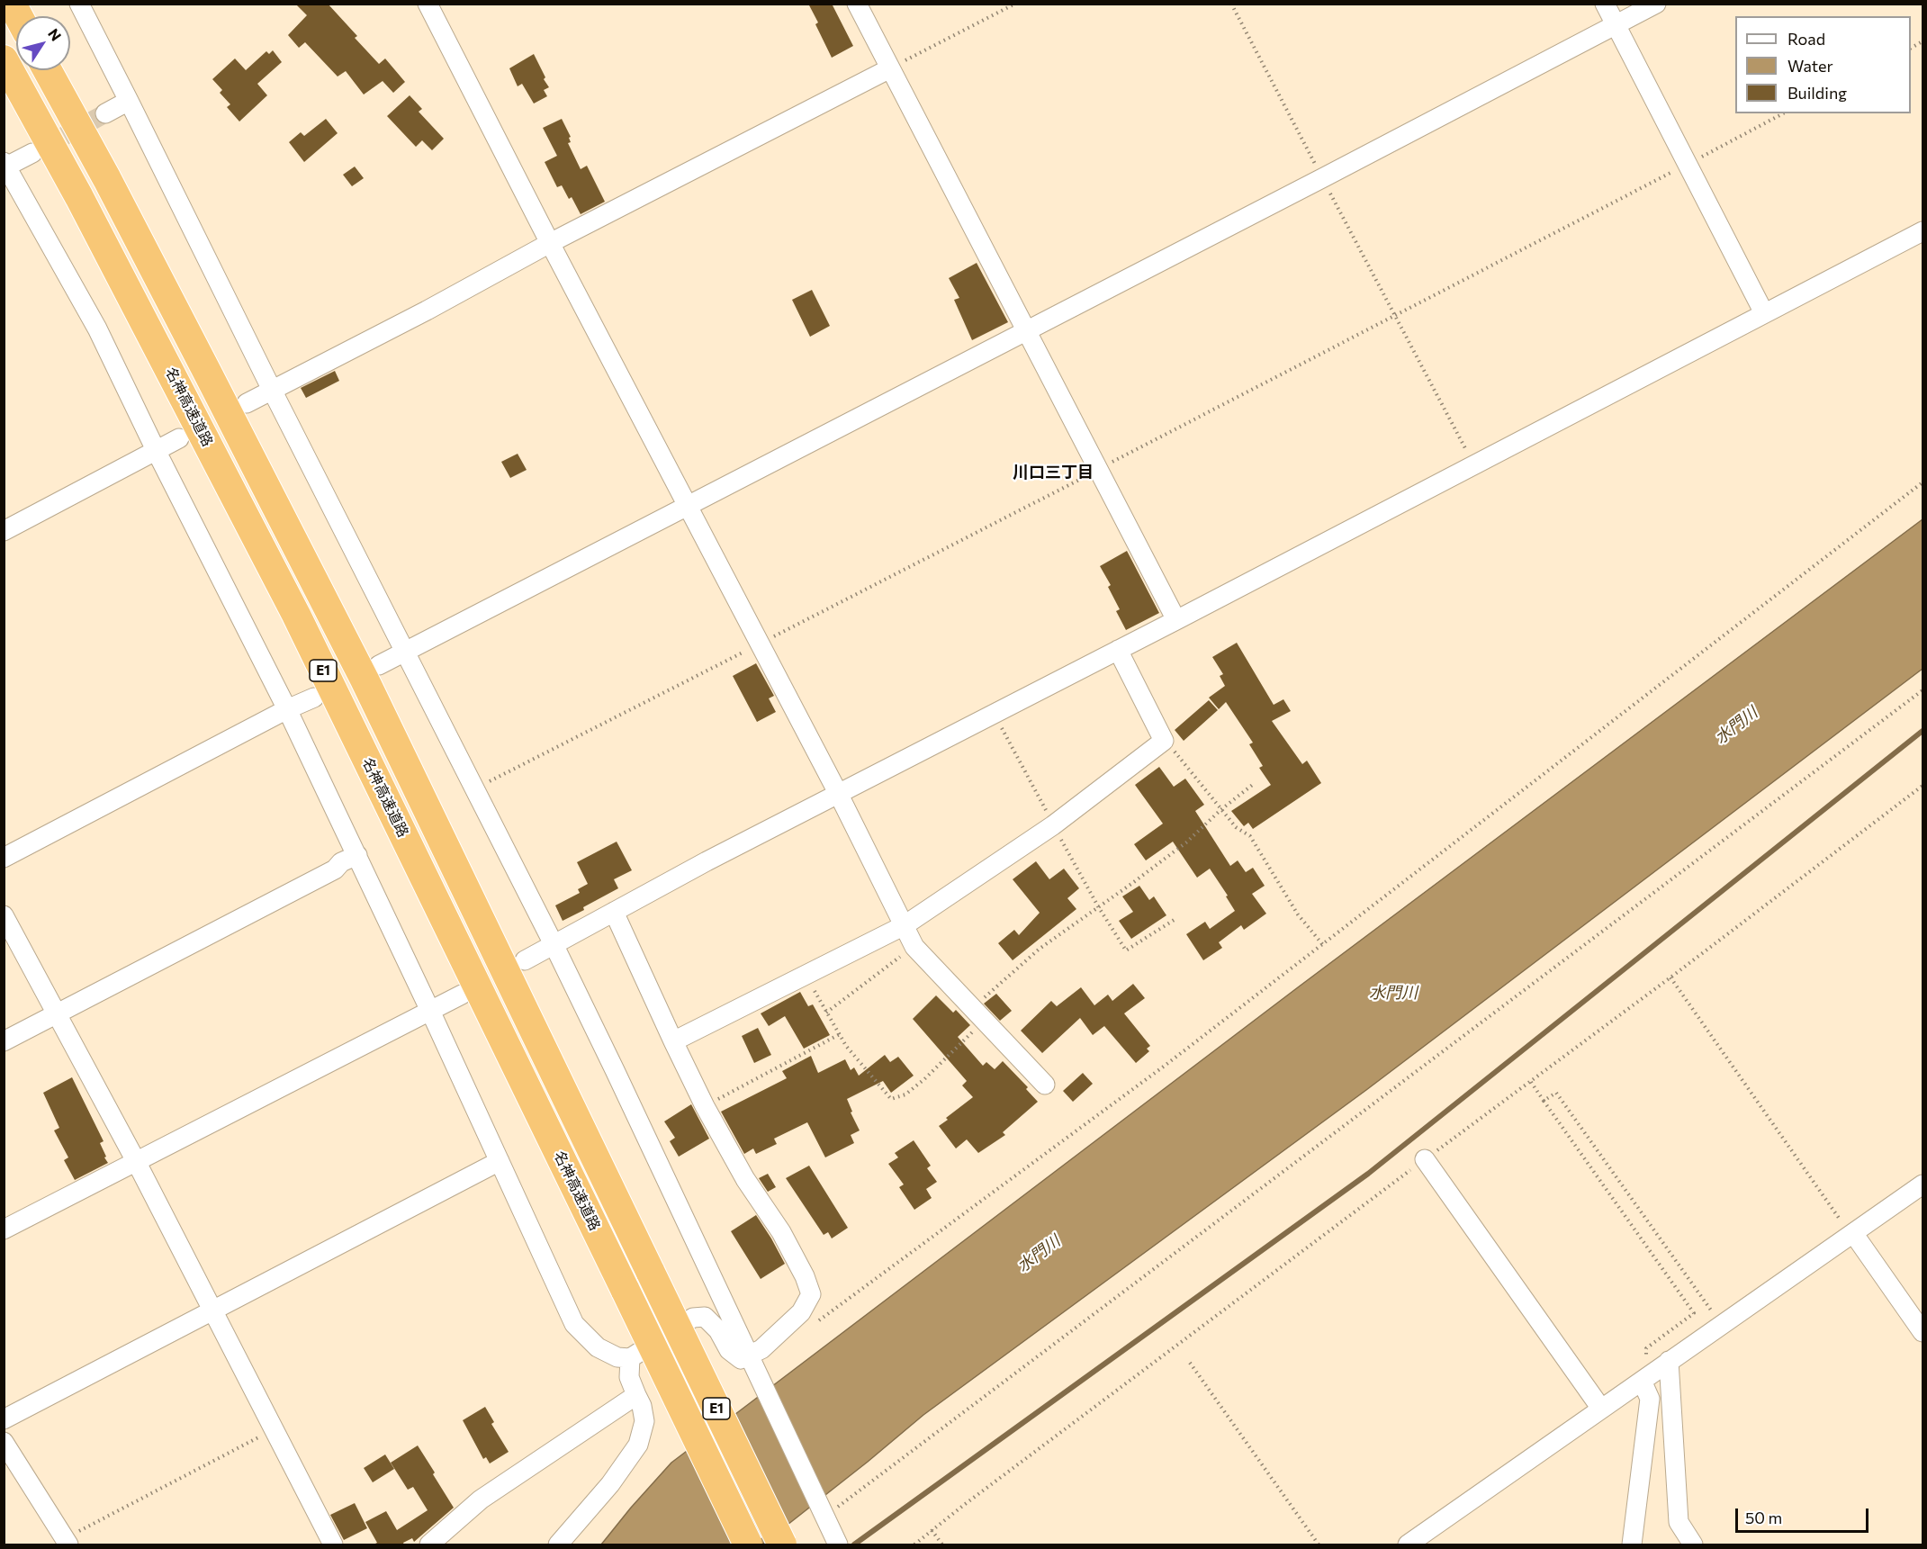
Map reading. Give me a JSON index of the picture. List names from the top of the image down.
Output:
{
  "streets": {
    "highway": ["名神高速道路", "E1"]
  },
  "districts": ["川口三丁目"],
  "water": ["水門川"],
  "legend": ["Road", "Water", "Building"],
  "scale_bar": "50 m",
  "north": "top right"
}
